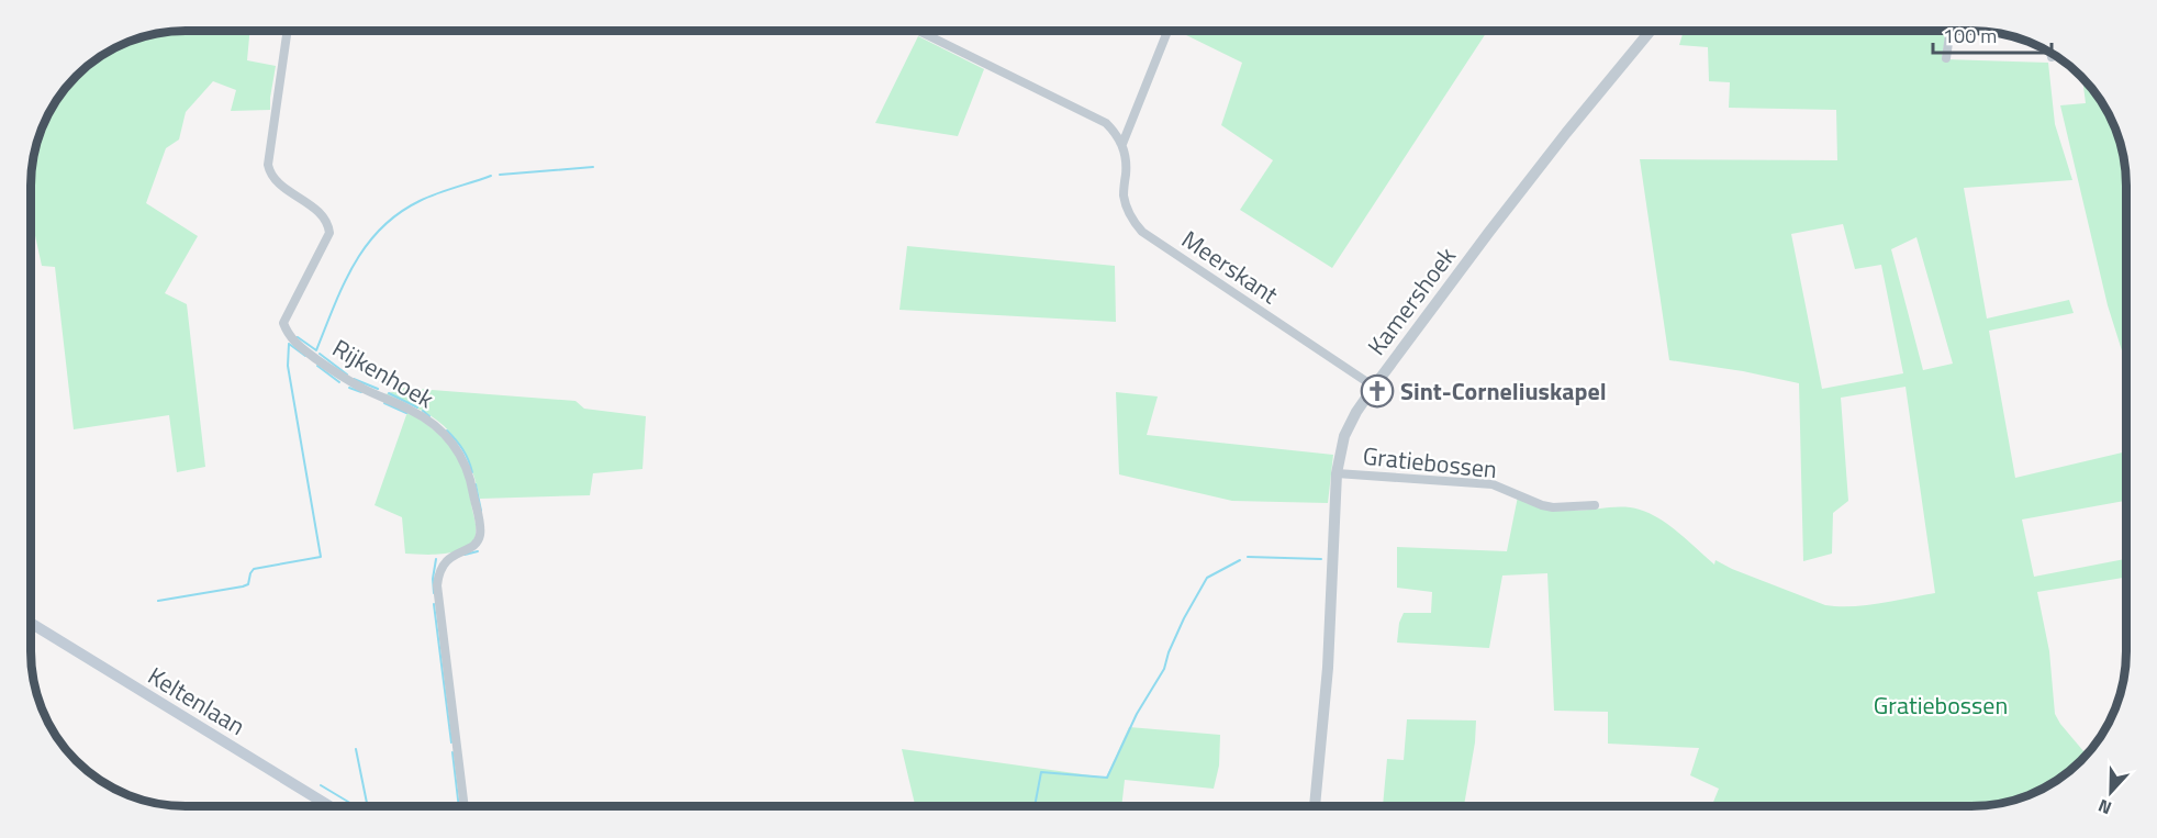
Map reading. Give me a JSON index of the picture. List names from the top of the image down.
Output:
{
  "streets": {
    "main road": ["Keltenlaan"],
    "street": [
      "Meerskant",
      "Kamershoek",
      "Rijkenhoek",
      "Gratiebossen"
    ]
  },
  "crossings": [
    ["Meerskant", "Kamershoek"],
    ["Kamershoek", "Gratiebossen"]
  ],
  "parks": ["Gratiebossen"],
  "places": {
    "church": ["Sint-Corneliuskapel"]
  },
  "scale_bar": "100 m",
  "north": "bottom"
}
